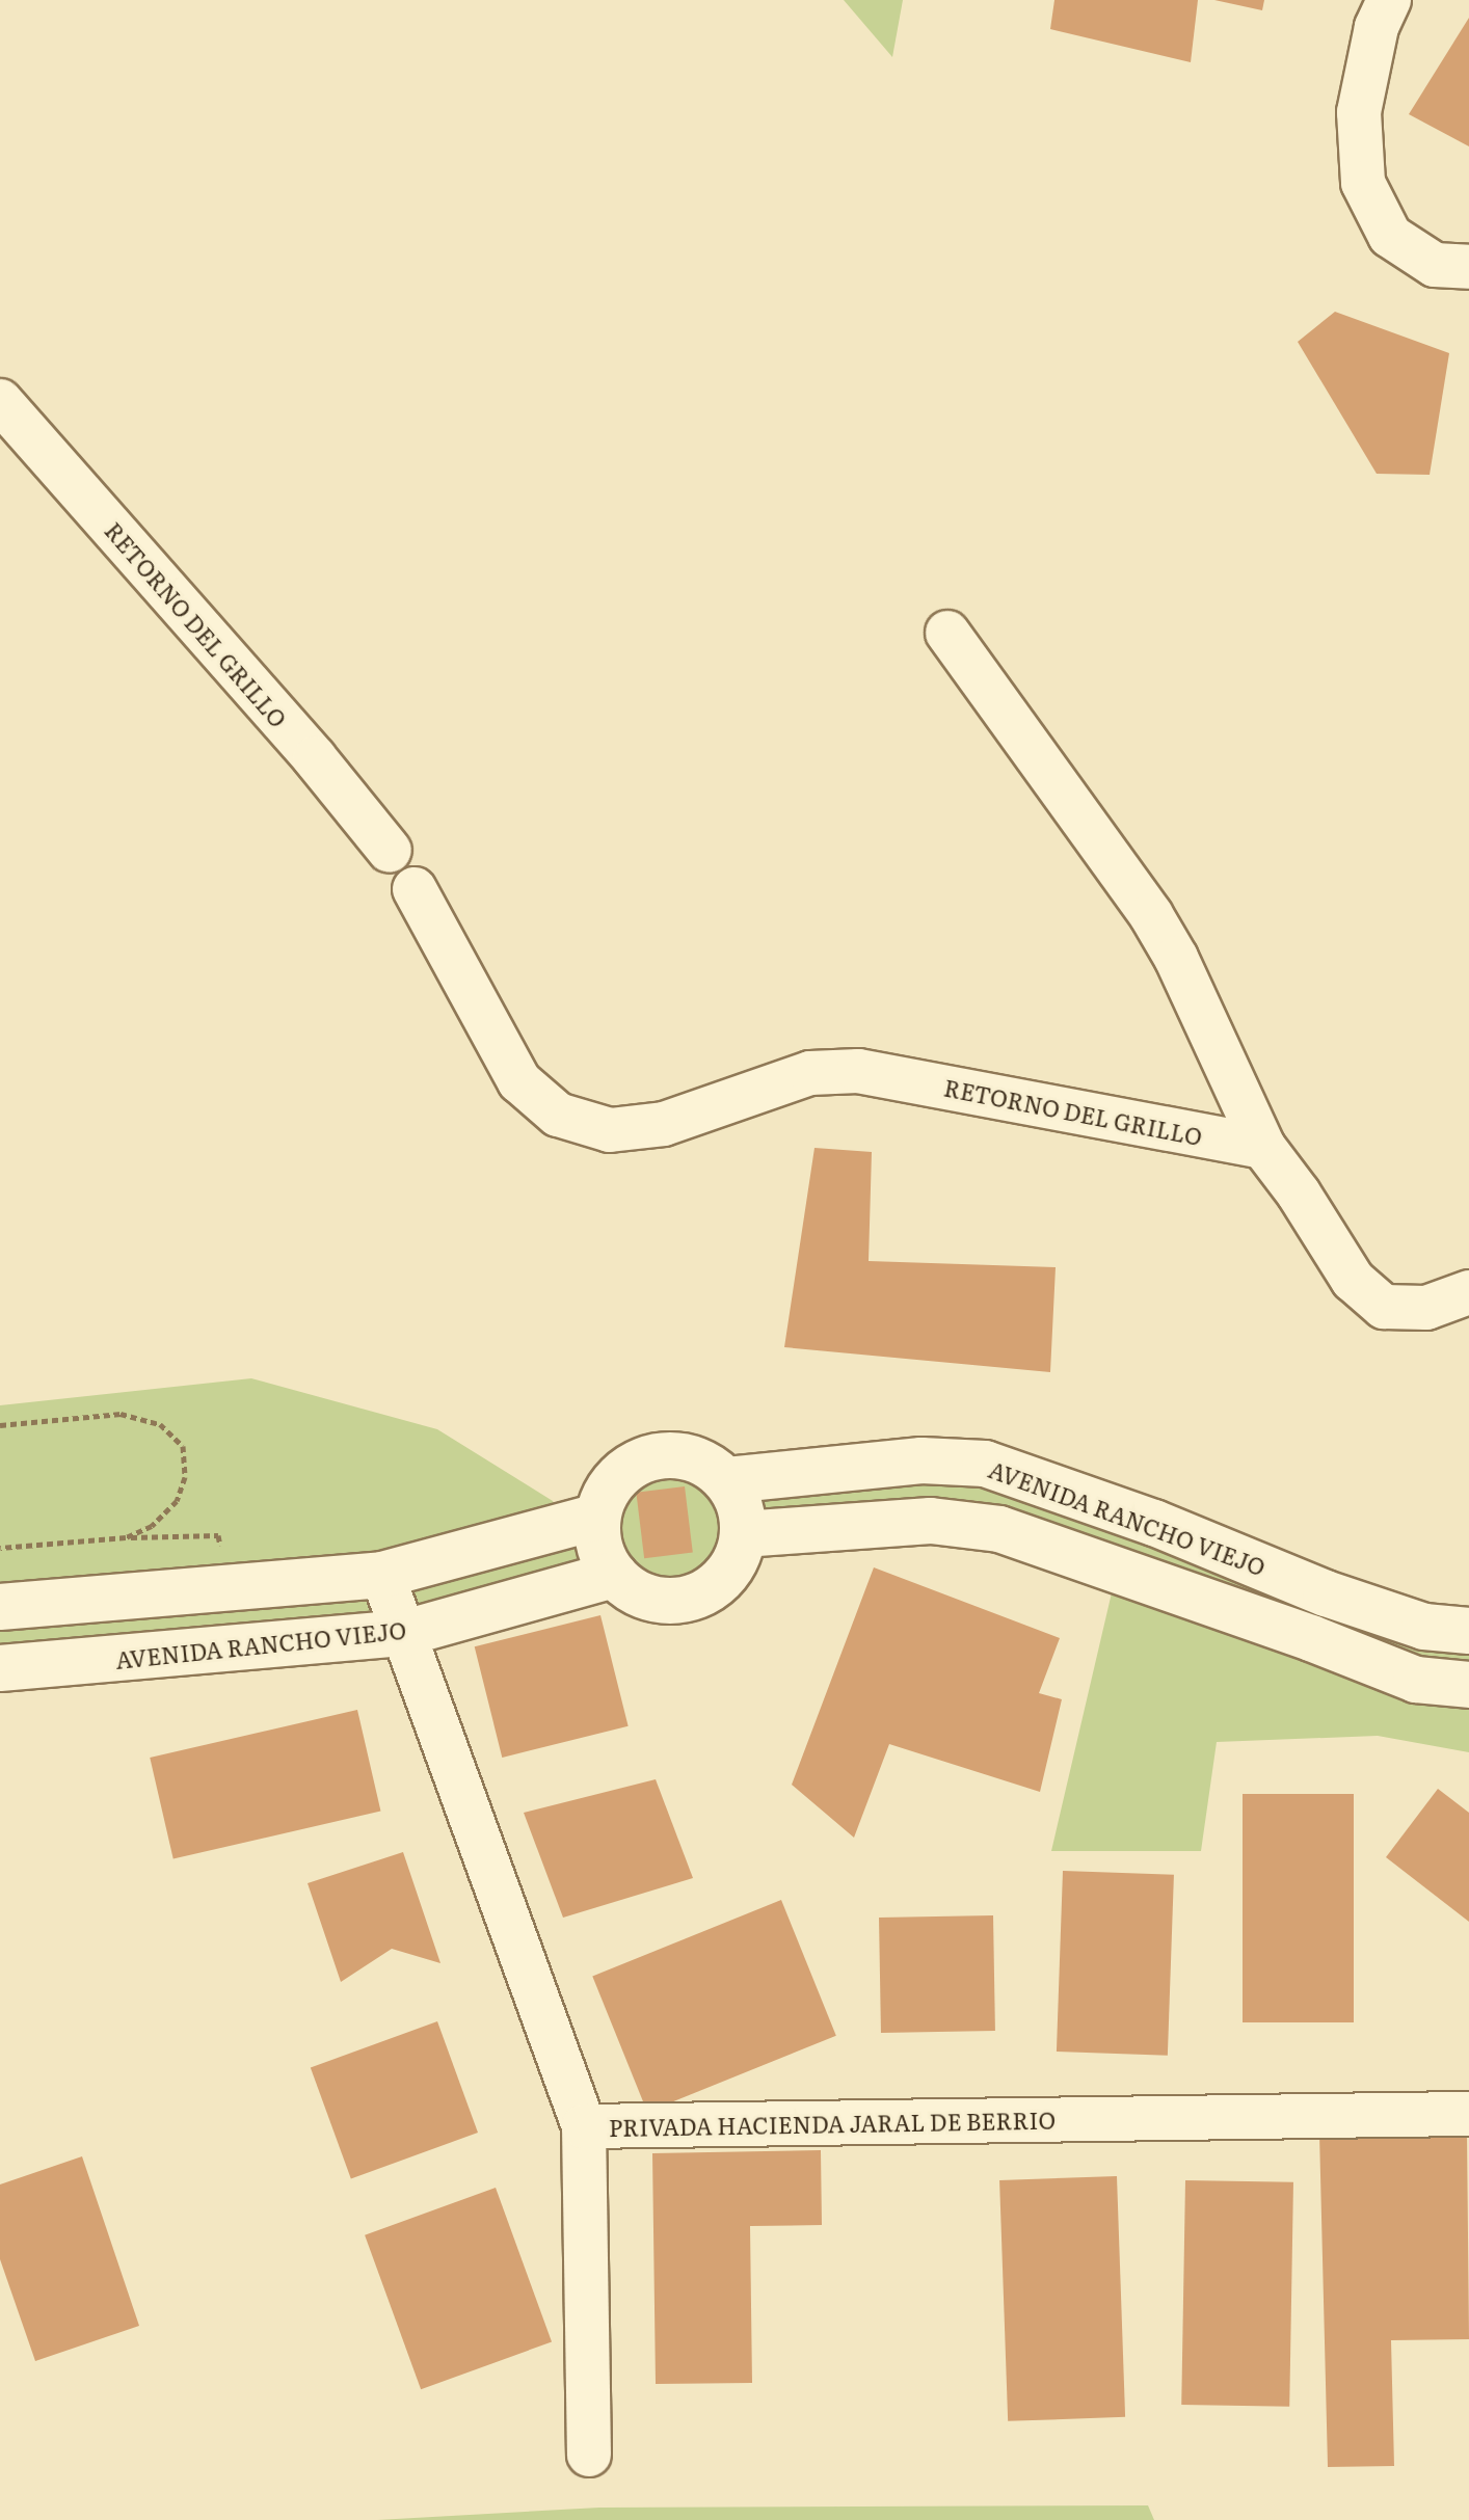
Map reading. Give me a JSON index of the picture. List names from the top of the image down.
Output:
{
  "streets": {
    "street": ["RETORNO DEL GRILLO", "AVENIDA RANCHO VIEJO", "PRIVADA HACIENDA JARAL DE BERRIO"]
  },
  "crossings": [
    ["AVENIDA RANCHO VIEJO", "PRIVADA HACIENDA JARAL DE BERRIO"]
  ]
}
